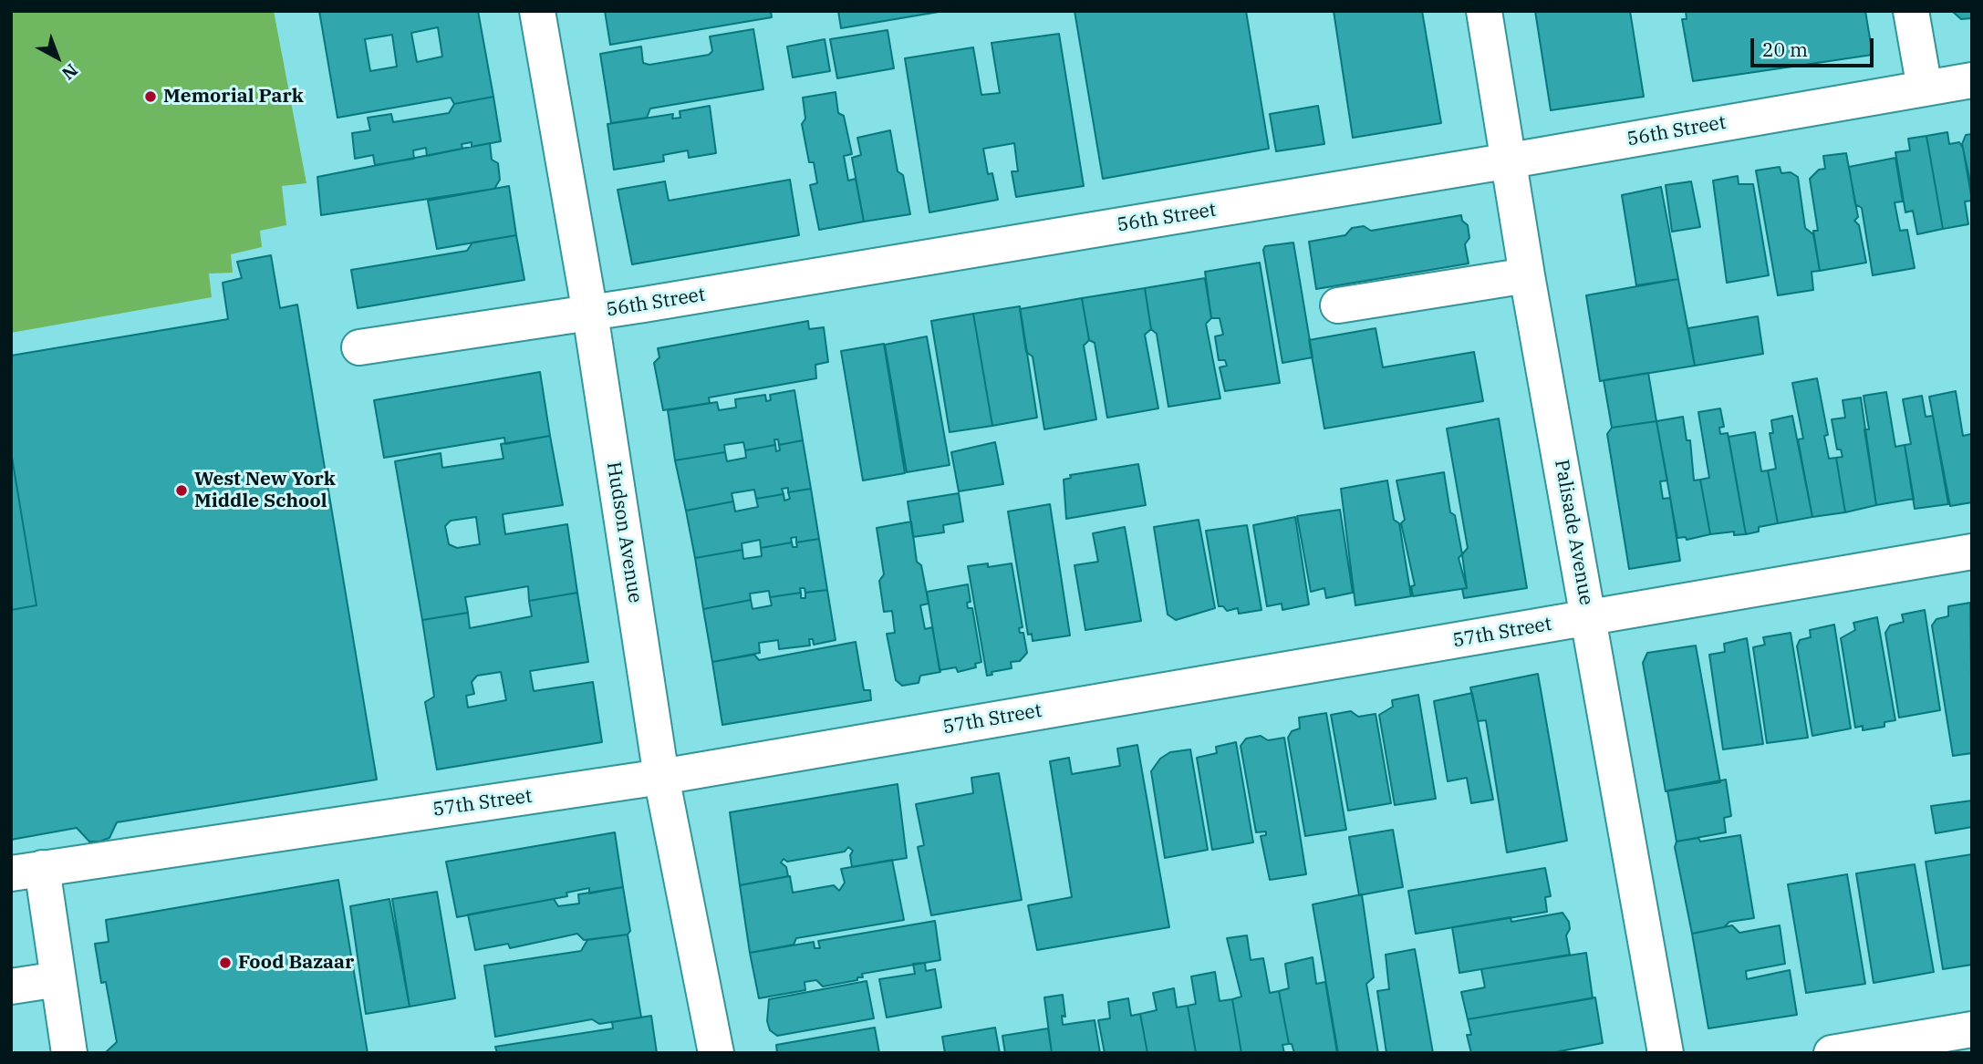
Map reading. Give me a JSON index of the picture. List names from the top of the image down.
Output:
{
  "streets": {
    "street": [
      "56th Street",
      "Hudson Avenue",
      "Palisade Avenue",
      "57th Street"
    ]
  },
  "crossings": [
    ["56th Street", "Hudson Avenue"],
    ["56th Street", "Palisade Avenue"],
    ["Hudson Avenue", "57th Street"],
    ["Palisade Avenue", "57th Street"]
  ],
  "places": ["Memorial Park", "West New York Middle School", "Food Bazaar"],
  "scale_bar": "20 m",
  "north": "bottom right"
}
